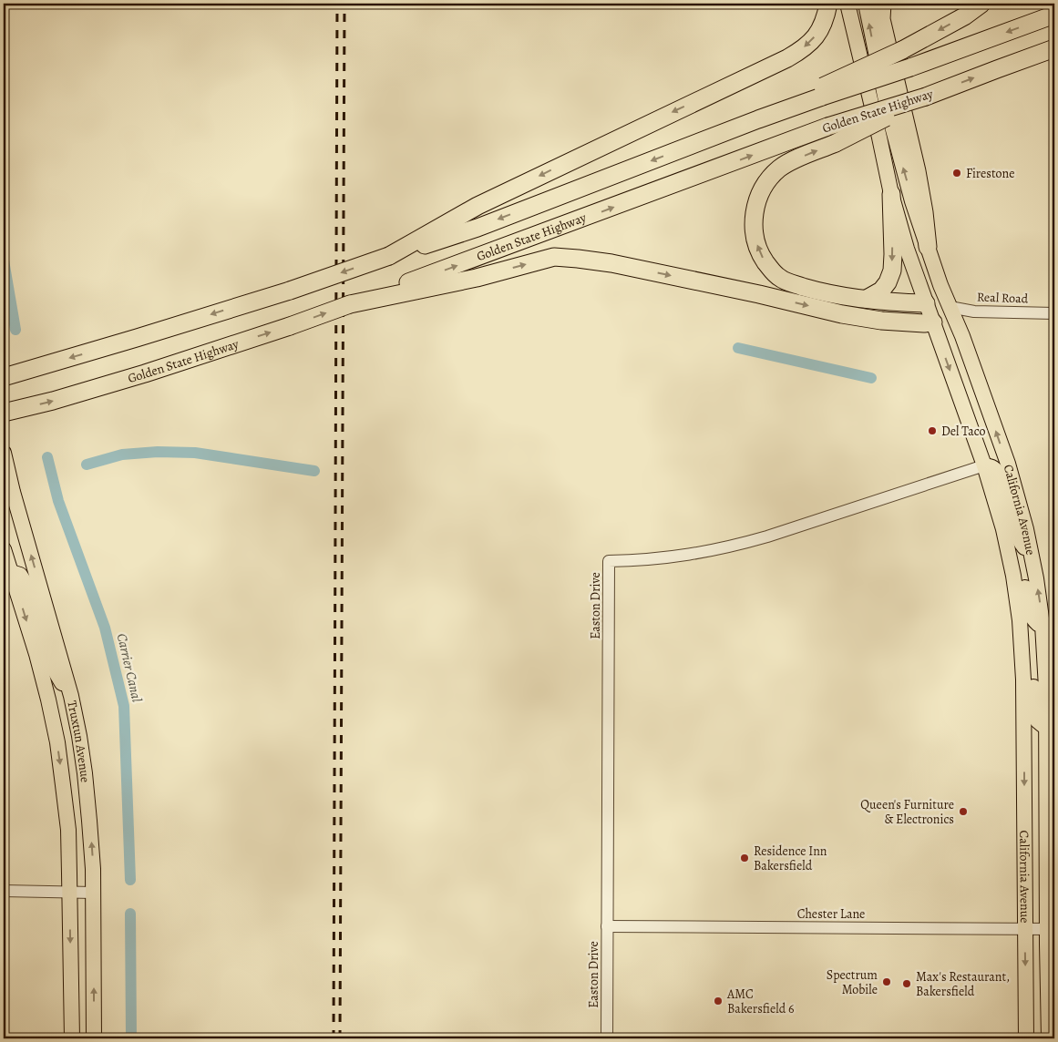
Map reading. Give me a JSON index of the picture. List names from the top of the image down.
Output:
{
  "streets": {
    "highway": ["Golden State Highway"],
    "main road": ["California Avenue", "Truxtun Avenue"],
    "street": ["Real Road", "Easton Drive", "Chester Lane"]
  },
  "crossings": [
    ["Real Road", "California Avenue"],
    ["California Avenue", "Easton Drive"],
    ["California Avenue", "Chester Lane"],
    ["Easton Drive", "Chester Lane"]
  ],
  "water": ["Carrier Canal"],
  "places": [
    "Firestone",
    "Del Taco",
    "Queen's Furniture & Electronics",
    "Residence Inn Bakersfield",
    "Spectrum Mobile",
    "Max's Restaurant, Bakersfield",
    "AMC Bakersfield 6"
  ]
}
